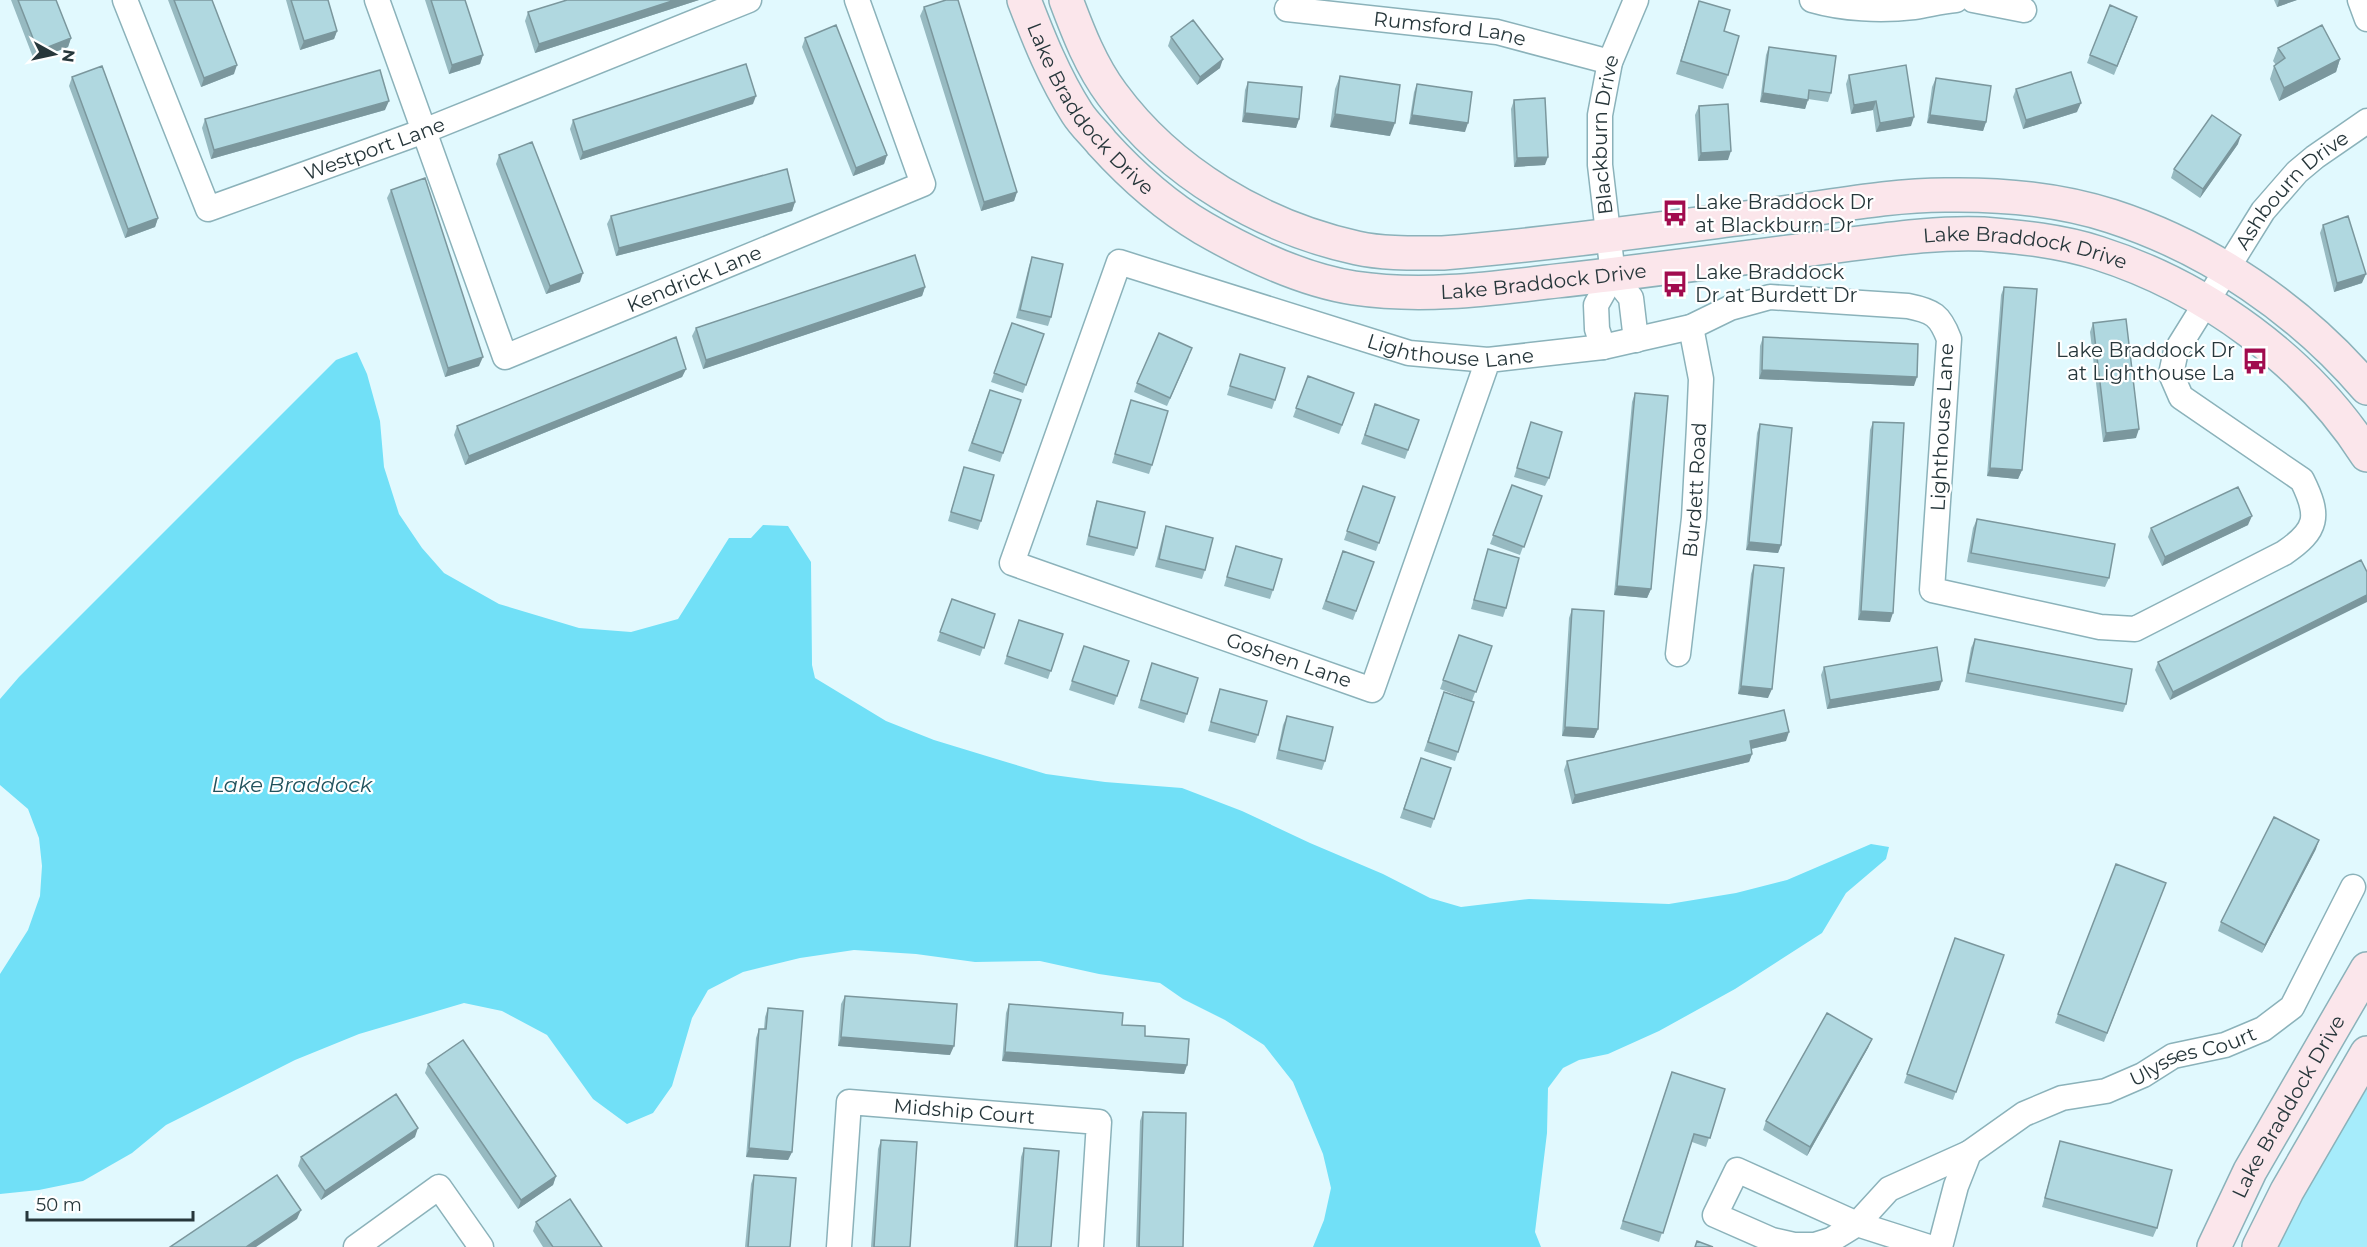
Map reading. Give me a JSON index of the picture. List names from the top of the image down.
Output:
{
  "streets": {
    "street": [
      "Rumsford Lane",
      "Lake Braddock Drive",
      "Blackburn Drive",
      "Westport Lane",
      "Ashbourn Drive",
      "Kendrick Lane",
      "Lighthouse Lane",
      "Burdett Road",
      "Goshen Lane",
      "Ulysses Court",
      "Midship Court"
    ]
  },
  "crossings": [
    ["Rumsford Lane", "Blackburn Drive"],
    ["Lake Braddock Drive", "Blackburn Drive"],
    ["Lake Braddock Drive", "Ashbourn Drive"],
    ["Lake Braddock Drive", "Lighthouse Lane"],
    ["Blackburn Drive", "Lighthouse Lane"],
    ["Westport Lane", "Kendrick Lane"],
    ["Ashbourn Drive", "Lighthouse Lane"],
    ["Lighthouse Lane", "Burdett Road"],
    ["Lighthouse Lane", "Goshen Lane"]
  ],
  "water": ["Lake Braddock"],
  "places": {
    "bus stop": ["Lake Braddock Dr at Blackburn Dr", "Lake Braddock Dr at Burdett Dr", "Lake Braddock Dr at Lighthouse La"]
  },
  "scale_bar": "50 m",
  "north": "right"
}
